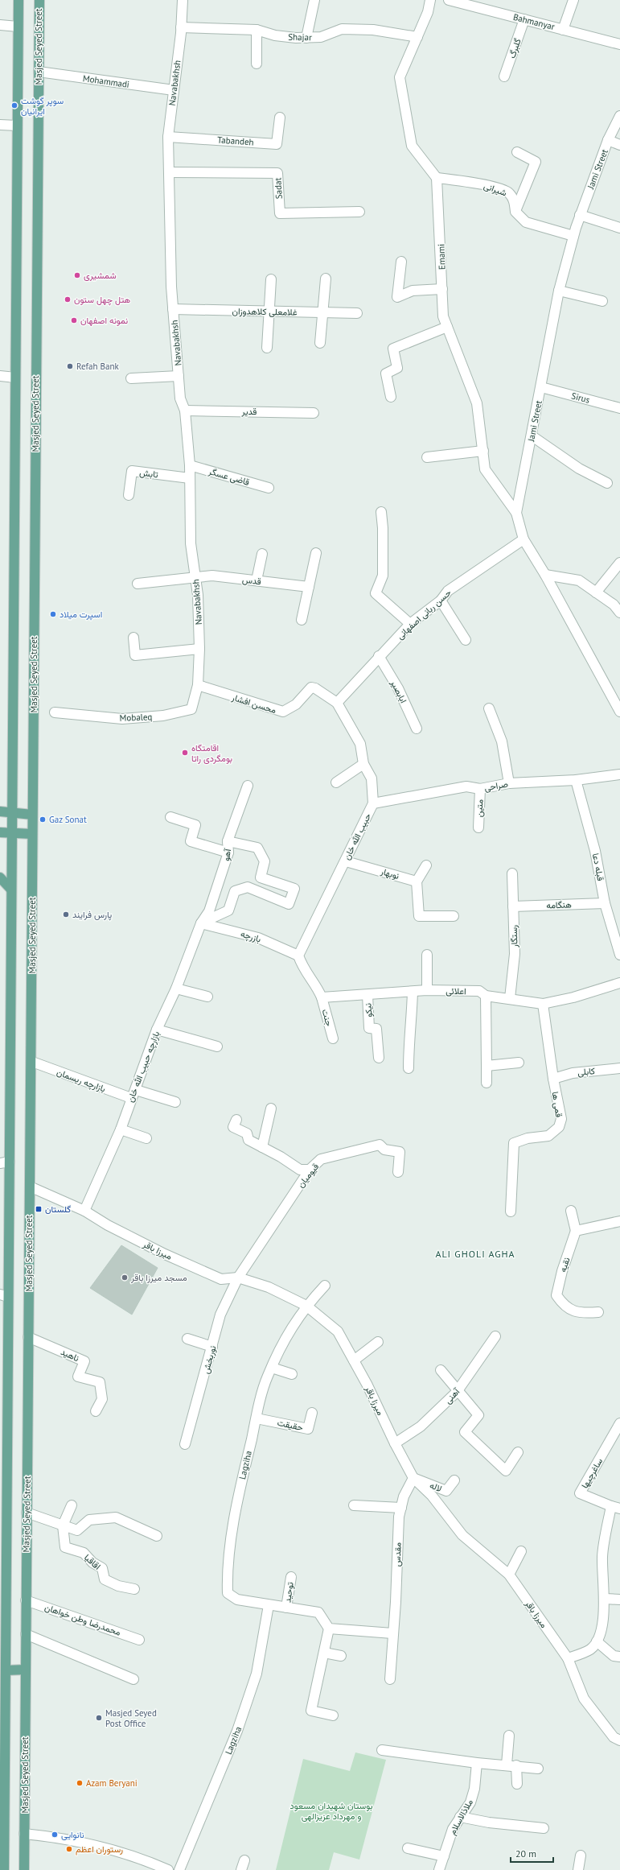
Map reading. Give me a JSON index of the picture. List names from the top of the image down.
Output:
{
  "streets": {
    "main road": ["Masjed Seyed Street"],
    "street": [
      "Bahmanyar",
      "Shajar",
      "گلبرگ",
      "Mohammadi",
      "Navabakhsh",
      "Tabandeh",
      "Jami Street",
      "Sadat",
      "شیرانی",
      "Emami",
      "غلامعلی کلاهدوزان",
      "Sirus",
      "قدیر",
      "تابش",
      "قاضی عسگر",
      "قدس",
      "حسن ربانی اصفهانی",
      "ابابصیر",
      "محسن افشار",
      "Mobaleq",
      "صراحی",
      "متین",
      "حبیب الله خان",
      "آهو",
      "قبله دعا",
      "نوبهار",
      "هنگامه",
      "بازرچه",
      "رستگار",
      "اعلائی",
      "نیکو",
      "جنت",
      "بازارچه حبیب الله خان",
      "کابلی",
      "بازارچه ریسمان",
      "قمی ها",
      "قیومیان",
      "میرزا باقر",
      "نقیه",
      "ناهید",
      "نوربخش",
      "آهنی",
      "حقیقت",
      "Lagziha",
      "ساغرچیها",
      "لاله",
      "مقدس",
      "اقاقیا",
      "توحید",
      "محمدرضا وطن خواهان",
      "ملاذالاسلام"
    ]
  },
  "crossings": [
    ["Bahmanyar", "گلبرگ"],
    ["Shajar", "Navabakhsh"],
    ["Masjed Seyed Street", "Mohammadi"],
    ["Masjed Seyed Street", "بازارچه ریسمان"],
    ["Masjed Seyed Street", "میرزا باقر"],
    ["Masjed Seyed Street", "ناهید"],
    ["Masjed Seyed Street", "محمدرضا وطن خواهان"],
    ["Mohammadi", "Navabakhsh"],
    ["Navabakhsh", "Tabandeh"],
    ["Navabakhsh", "Sadat"],
    ["Navabakhsh", "غلامعلی کلاهدوزان"],
    ["Navabakhsh", "قدیر"],
    ["Navabakhsh", "تابش"],
    ["Navabakhsh", "قاضی عسگر"],
    ["Navabakhsh", "قدس"],
    ["Navabakhsh", "محسن افشار"],
    ["Navabakhsh", "Mobaleq"],
    ["Jami Street", "Emami"],
    ["Jami Street", "Sirus"],
    ["Jami Street", "حسن ربانی اصفهانی"],
    ["شیرانی", "Emami"],
    ["حسن ربانی اصفهانی", "ابابصیر"],
    ["حسن ربانی اصفهانی", "محسن افشار"],
    ["حسن ربانی اصفهانی", "حبیب الله خان"],
    ["محسن افشار", "Mobaleq"],
    ["محسن افشار", "حبیب الله خان"],
    ["صراحی", "متین"],
    ["صراحی", "حبیب الله خان"],
    ["صراحی", "قبله دعا"],
    ["حبیب الله خان", "نوبهار"],
    ["حبیب الله خان", "بازرچه"],
    ["آهو", "بازرچه"],
    ["آهو", "بازارچه حبیب الله خان"],
    ["قبله دعا", "هنگامه"],
    ["هنگامه", "رستگار"],
    ["بازرچه", "بازارچه حبیب الله خان"],
    ["رستگار", "اعلائی"],
    ["اعلائی", "نیکو"],
    ["اعلائی", "جنت"],
    ["اعلائی", "قمی ها"],
    ["بازارچه حبیب الله خان", "بازارچه ریسمان"],
    ["بازارچه حبیب الله خان", "میرزا باقر"],
    ["کابلی", "قمی ها"],
    ["قیومیان", "میرزا باقر"],
    ["قیومیان", "نوربخش"],
    ["میرزا باقر", "نوربخش"],
    ["میرزا باقر", "آهنی"],
    ["میرزا باقر", "Lagziha"],
    ["میرزا باقر", "لاله"],
    ["میرزا باقر", "مقدس"],
    ["حقیقت", "Lagziha"],
    ["Lagziha", "توحید"],
    ["لاله", "مقدس"]
  ],
  "districts": ["ALI GHOLI AGHA"],
  "parks": ["بوستان شهیدان مسعود و مهرداد عزیزالهی"],
  "places": {
    "other": [
      "سوپر گوشت ایرانیان",
      "شمشیری",
      "هتل چهل ستون",
      "نمونه اصفهان",
      "Refah Bank",
      "اسپرت میلاد",
      "اقامتگاه بومگردی راتا",
      "Gaz Sonat",
      "پارس فرایند",
      "مسجد میرزا باقر",
      "Masjed Seyed Post Office",
      "Azam Beryani",
      "نانوایی",
      "رستوران اعظم"
    ],
    "transit": ["گلستان"]
  },
  "scale_bar": "20 m"
}
